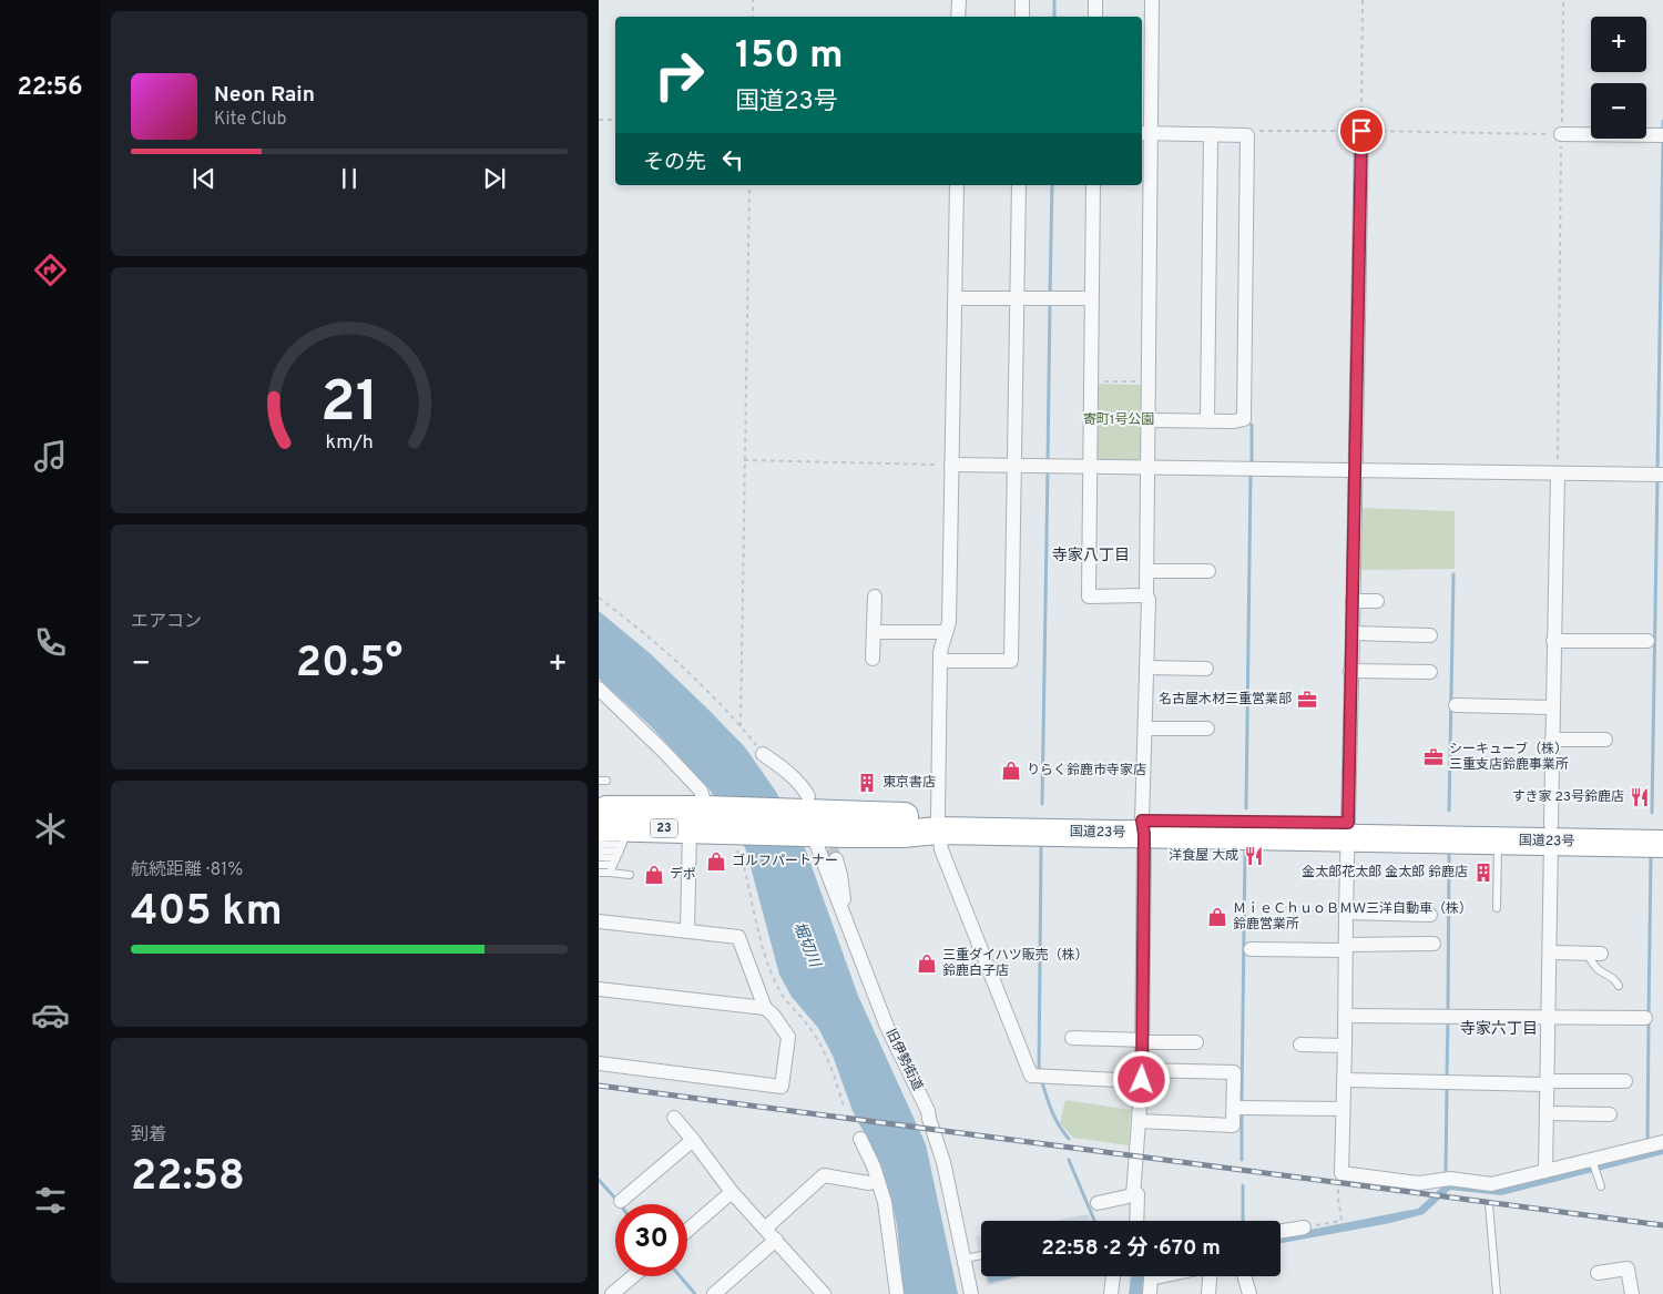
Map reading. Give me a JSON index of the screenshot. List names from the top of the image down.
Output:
{
  "streets": {
    "highway": ["23", "国道23号"],
    "street": ["旧伊勢街道"]
  },
  "crossings": [
    ["国道23号", "旧伊勢街道"]
  ],
  "districts": ["寺家八丁目", "寺家六丁目"],
  "water": ["堀切川"],
  "parks": ["寄町1号公園"],
  "places": {
    "office": ["名古屋木材三重営業部", "シーキューブ（株） 三重支店鈴鹿事業所"],
    "shop": [
      "りらく鈴鹿市寺家店",
      "ゴルフパートナー",
      "デポ",
      "ＭｉｅＣｈｕｏＢＭＷ三洋自動車（株） 鈴鹿営業所",
      "三重ダイハツ販売（株） 鈴鹿白子店"
    ],
    "building": ["東京書店", "金太郎花太郎 金太郎 鈴鹿店"],
    "restaurant": ["すき家 23号鈴鹿店", "洋食屋 大成"]
  },
  "page": {
    "tabs": "22:56",
    "map_buttons": ["+", "−"],
    "turn": ["150 m", "国道23号"],
    "song": ["Neon Rain", "Kite Club"],
    "then": "その先",
    "tile": [
      "エアコン",
      ["航続距離 · 81%", "405 km"],
      ["到着", "22:58"]
    ],
    "heat": ["−", "20.5°", "+"],
    "limit": "30",
    "trip": "22:58 · 2 分 · 670 m",
    "gauge": ["21", "km/h"]
  }
}
